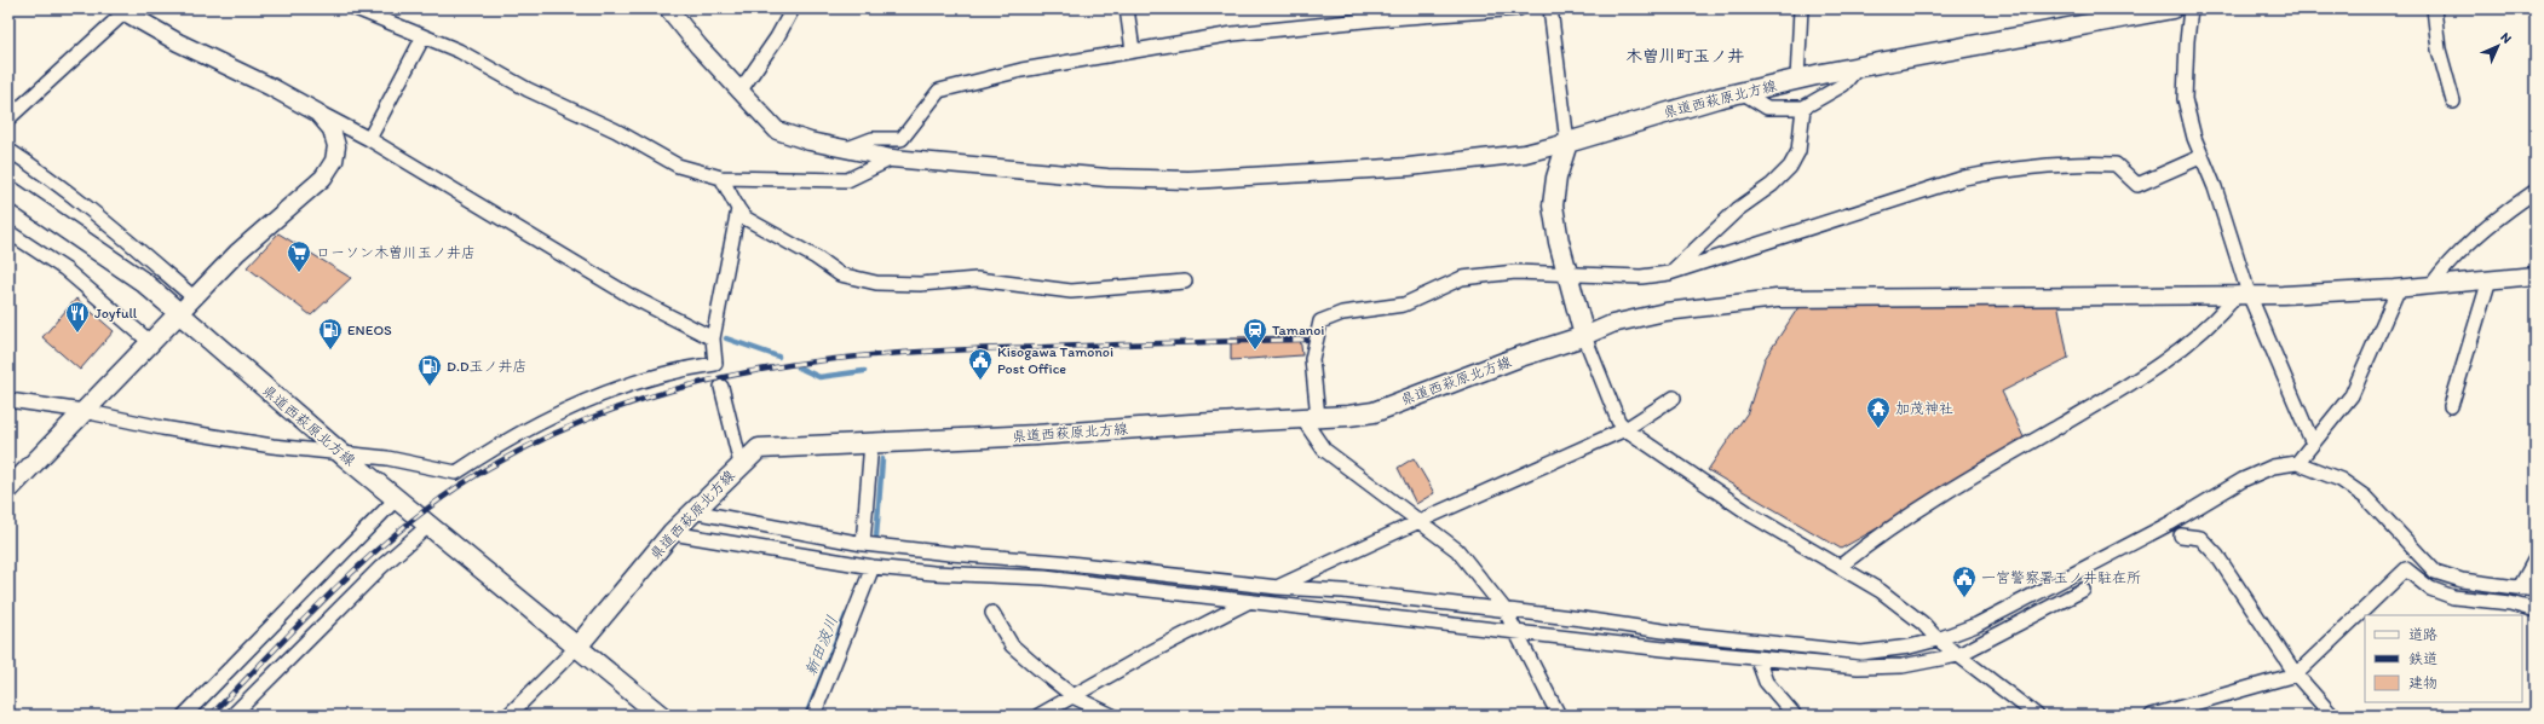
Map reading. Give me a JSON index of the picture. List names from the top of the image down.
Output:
{
  "streets": {
    "main road": ["県道西萩原北方線"]
  },
  "districts": ["木曽川町玉ノ井"],
  "water": ["新田波川"],
  "places": {
    "supermarket": ["ローソン木曽川玉ノ井店"],
    "restaurant": ["Joyfull"],
    "fuel station": ["ENEOS", "D.D玉ノ井店"],
    "station": ["Tamanoi"],
    "public building": ["Kisogawa Tamonoi Post Office", "一宮警察署玉ノ井駐在所"],
    "temple": ["加茂神社"]
  },
  "legend": ["道路", "鉄道", "建物"],
  "north": "top right"
}
